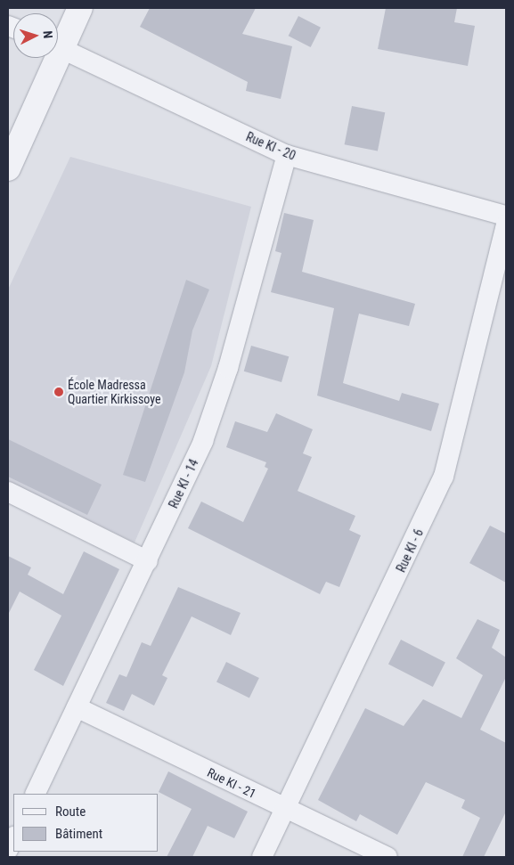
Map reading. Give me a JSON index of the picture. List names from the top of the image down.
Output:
{
  "streets": {
    "street": [
      "Rue KI - 20",
      "Rue KI - 14",
      "Rue KI - 6",
      "Rue KI - 21"
    ]
  },
  "crossings": [
    ["Rue KI - 20", "Rue KI - 14"],
    ["Rue KI - 14", "Rue KI - 21"],
    ["Rue KI - 6", "Rue KI - 21"]
  ],
  "places": ["École Madressa Quartier Kirkissoye"],
  "legend": ["Route", "Bâtiment"],
  "north": "right"
}
